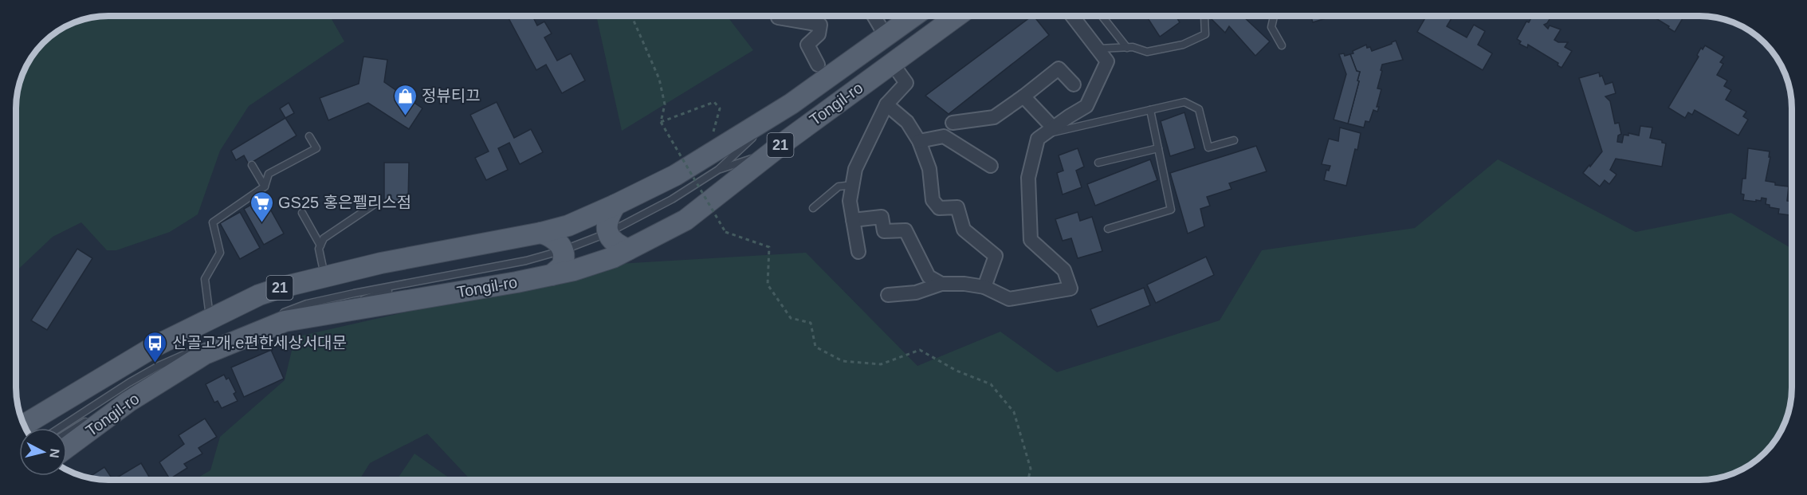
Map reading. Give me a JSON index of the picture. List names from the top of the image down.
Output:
{
  "streets": {
    "main road": ["Tongil-ro", "21"]
  },
  "places": {
    "shop": ["정뷰티끄"],
    "supermarket": ["GS25 홍은펠리스점"],
    "bus stop": ["산골고개.e편한세상서대문"]
  },
  "north": "right"
}
